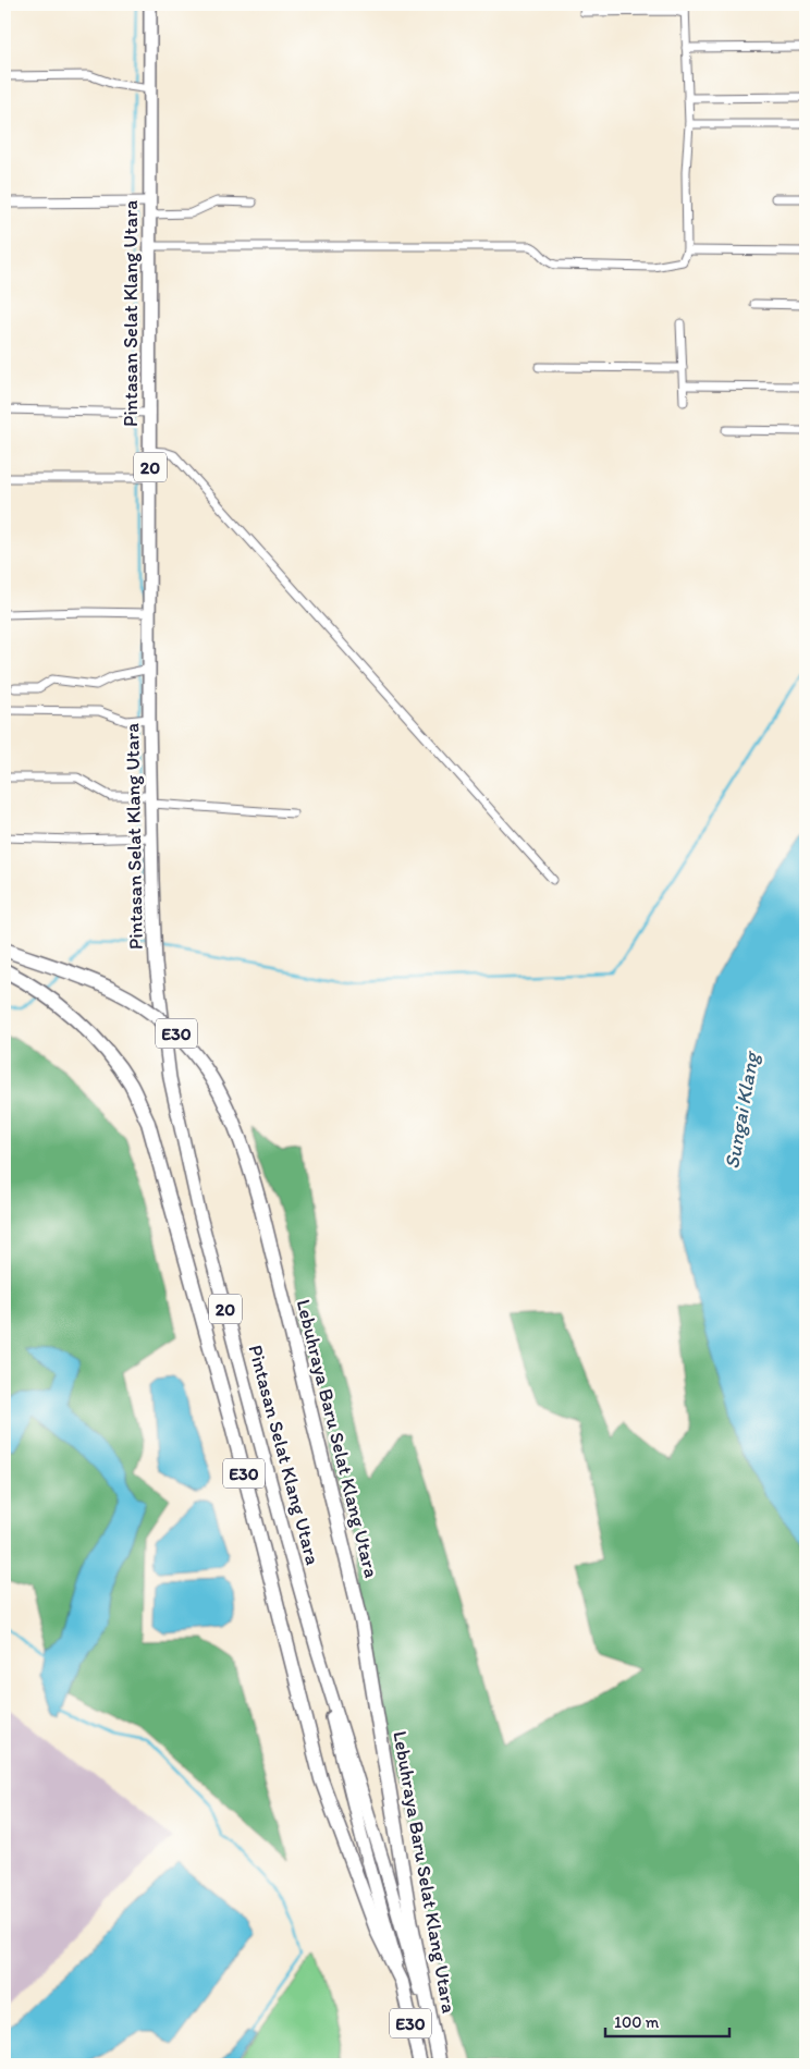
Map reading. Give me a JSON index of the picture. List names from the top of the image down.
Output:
{
  "streets": {
    "highway": [
      "Pintasan Selat Klang Utara",
      "20",
      "E30",
      "Lebuhraya Baru Selat Klang Utara"
    ]
  },
  "crossings": [
    ["Pintasan Selat Klang Utara", "E30"],
    ["Pintasan Selat Klang Utara", "Lebuhraya Baru Selat Klang Utara"],
    ["E30", "Lebuhraya Baru Selat Klang Utara"]
  ],
  "water": ["Sungai Klang"],
  "scale_bar": "100 m"
}
